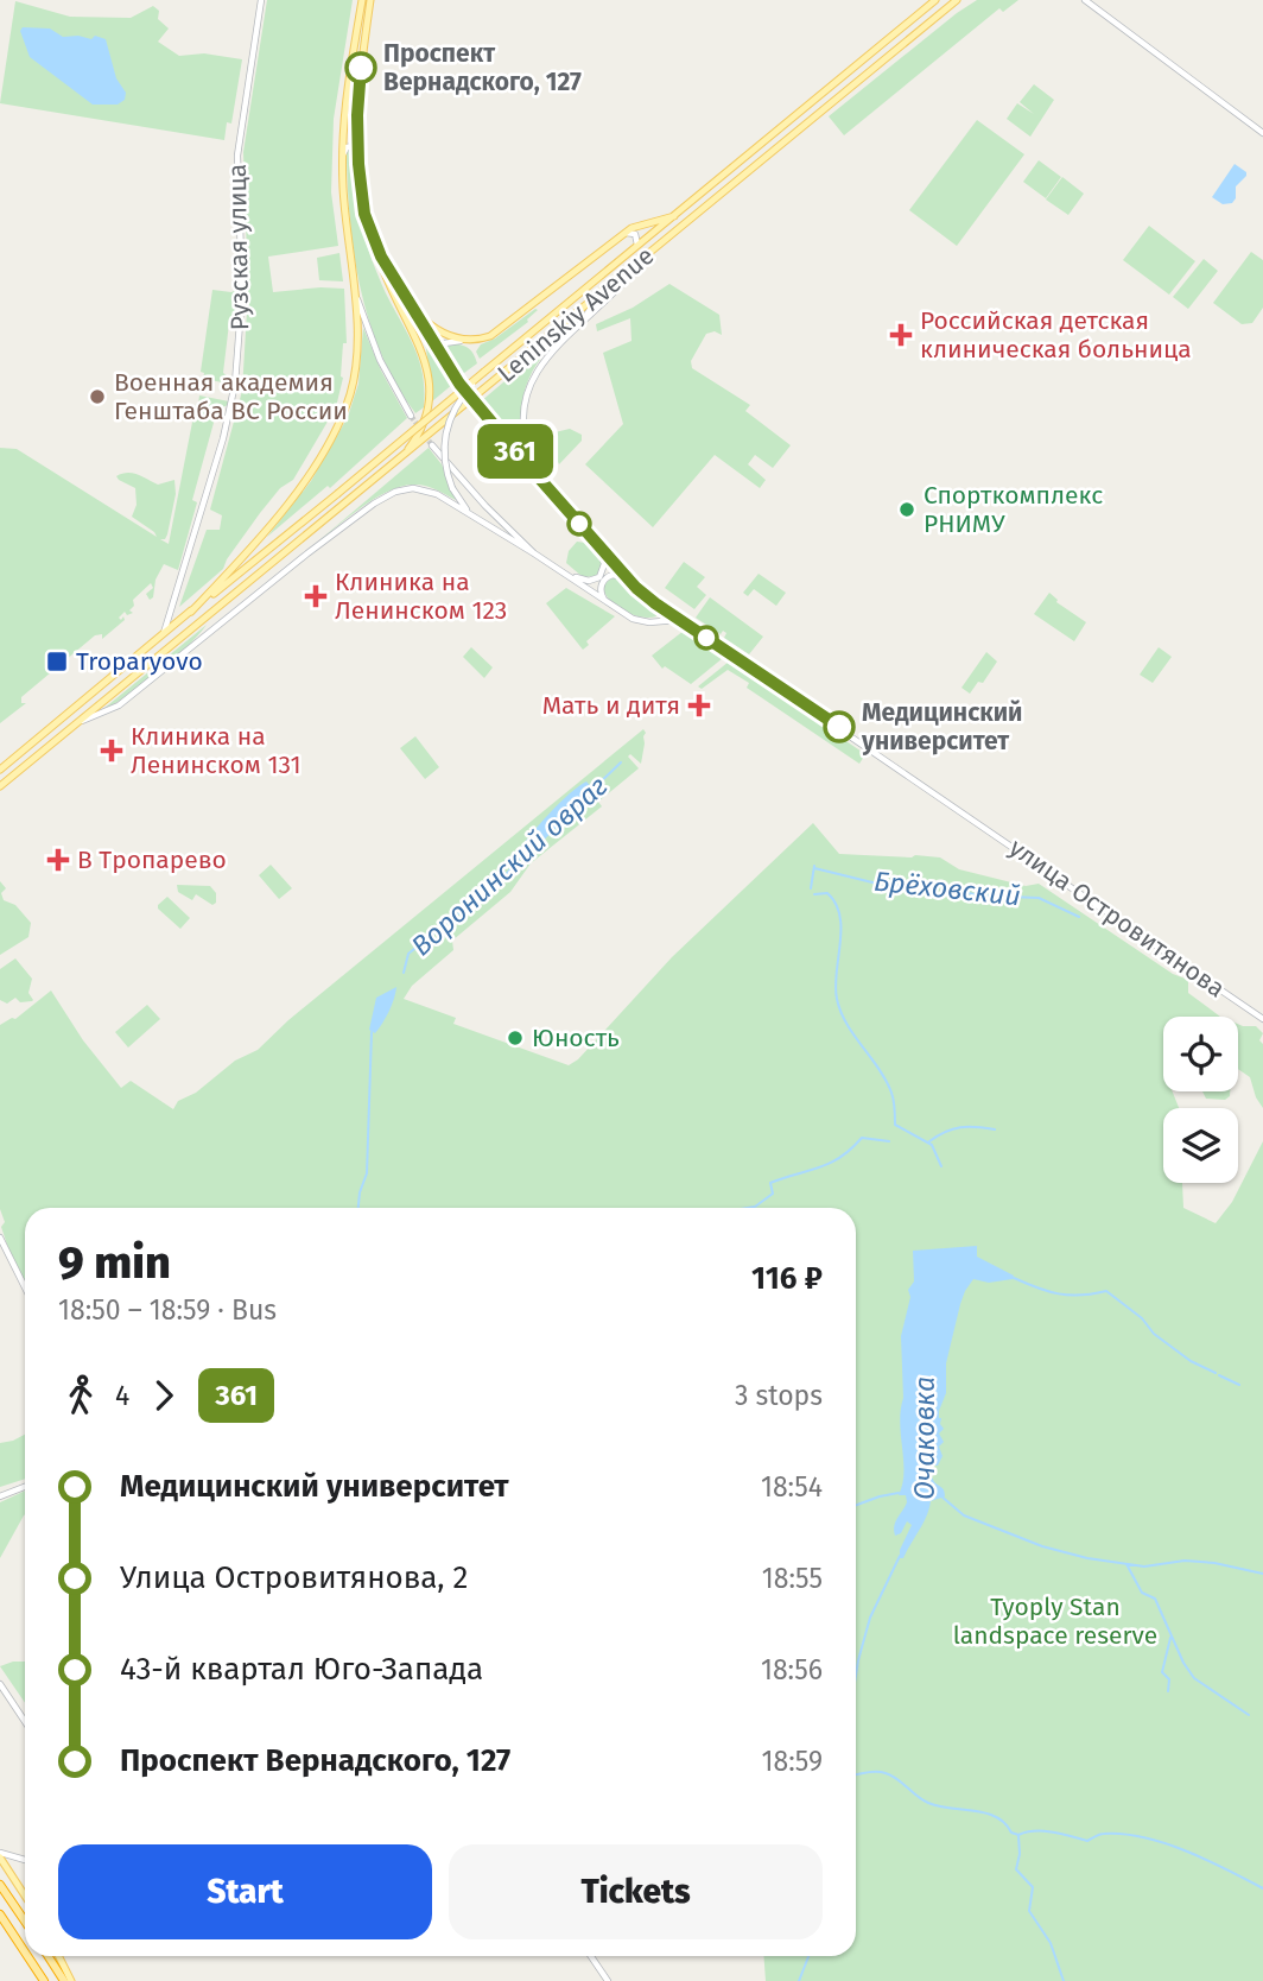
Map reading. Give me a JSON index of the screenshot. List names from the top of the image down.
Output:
{
  "streets": {
    "main road": ["Рузская улица", "Leninskiy Avenue", "улица Островитянова"]
  },
  "crossings": [
    ["Рузская улица", "Leninskiy Avenue"]
  ],
  "water": ["Воронинский овраг", "Брёховский", "Очаковка"],
  "parks": ["Tyoply Stan landspace reserve"],
  "places": {
    "other": [
      "Проспект Вернадского, 127",
      "Военная академия Генштаба ВС России",
      "Спорткомплекс РНИМУ",
      "Медицинский университет",
      "Юность"
    ],
    "health": [
      "Российская детская клиническая больница",
      "Клиника на Ленинском 123",
      "Мать и дитя",
      "Клиника на Ленинском 131",
      "В Тропарево"
    ],
    "transit": ["Troparyovo"]
  },
  "lines": ["bus line 361"],
  "page": {
    "on_map": "361",
    "heading": ["9 min", "18:50 – 18:59 · Bus", "116 ₽"],
    "legs": ["4", "361", "3 stops"],
    "list": [
      {
        "name": "Медицинский университет",
        "value": "18:54"
      },
      {
        "name": "Улица Островитянова, 2",
        "value": "18:55"
      },
      {
        "name": "43-й квартал Юго-Запада",
        "value": "18:56"
      },
      {
        "name": "Проспект Вернадского, 127",
        "value": "18:59"
      }
    ],
    "buttons": ["Start", "Tickets"]
  }
}
